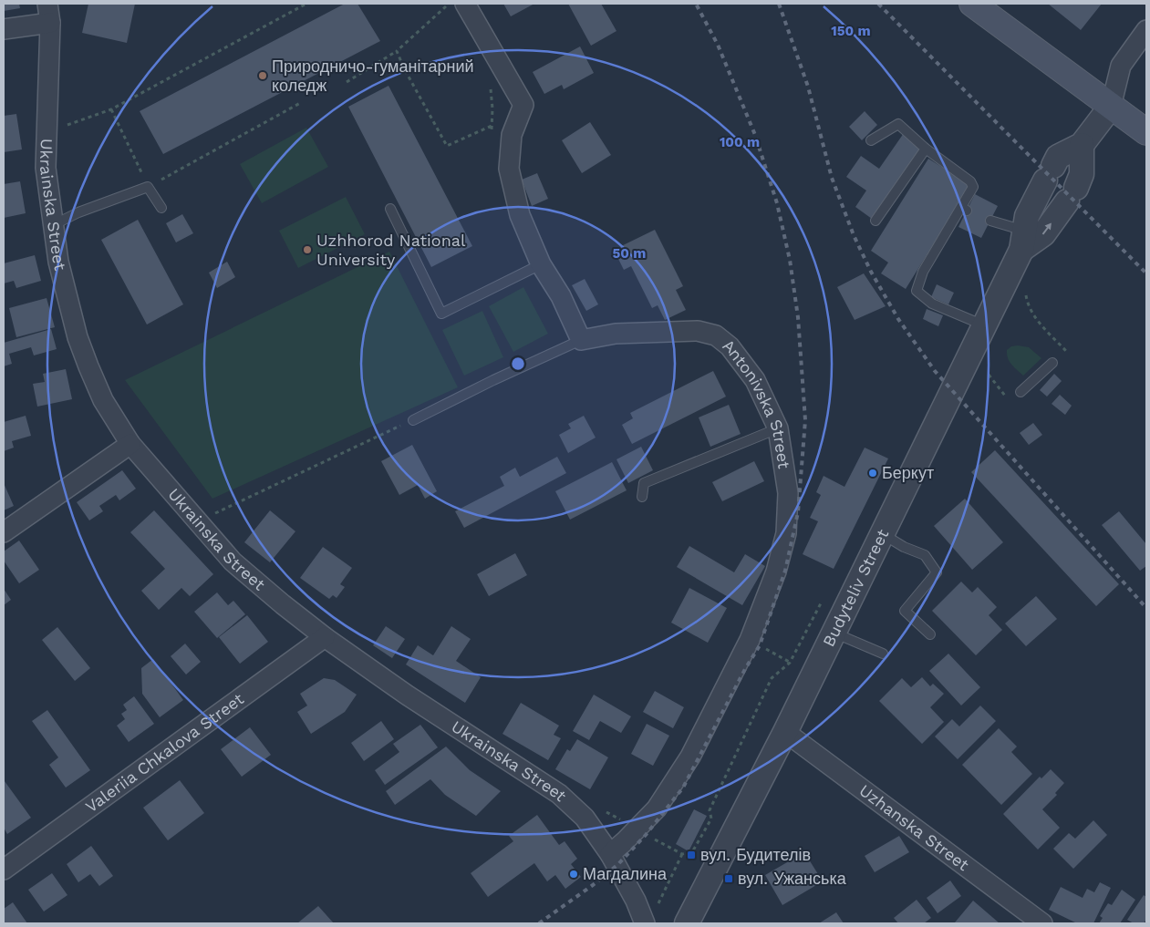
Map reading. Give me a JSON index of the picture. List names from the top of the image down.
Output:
{
  "streets": {
    "street": [
      "Ukrainska Street",
      "Antonivska Street",
      "Budyteliv Street",
      "Valeriia Chkalova Street",
      "Uzhanska Street"
    ]
  },
  "crossings": [
    ["Ukrainska Street", "Antonivska Street"],
    ["Ukrainska Street", "Valeriia Chkalova Street"],
    ["Budyteliv Street", "Uzhanska Street"]
  ],
  "places": {
    "other": [
      "Природничо-гуманітарний коледж",
      "Uzhhorod National University",
      "Беркут",
      "Магдалина"
    ],
    "transit": ["вул. Будителів", "вул. Ужанська"]
  },
  "rings": ["150 m", "100 m", "50 m"]
}
